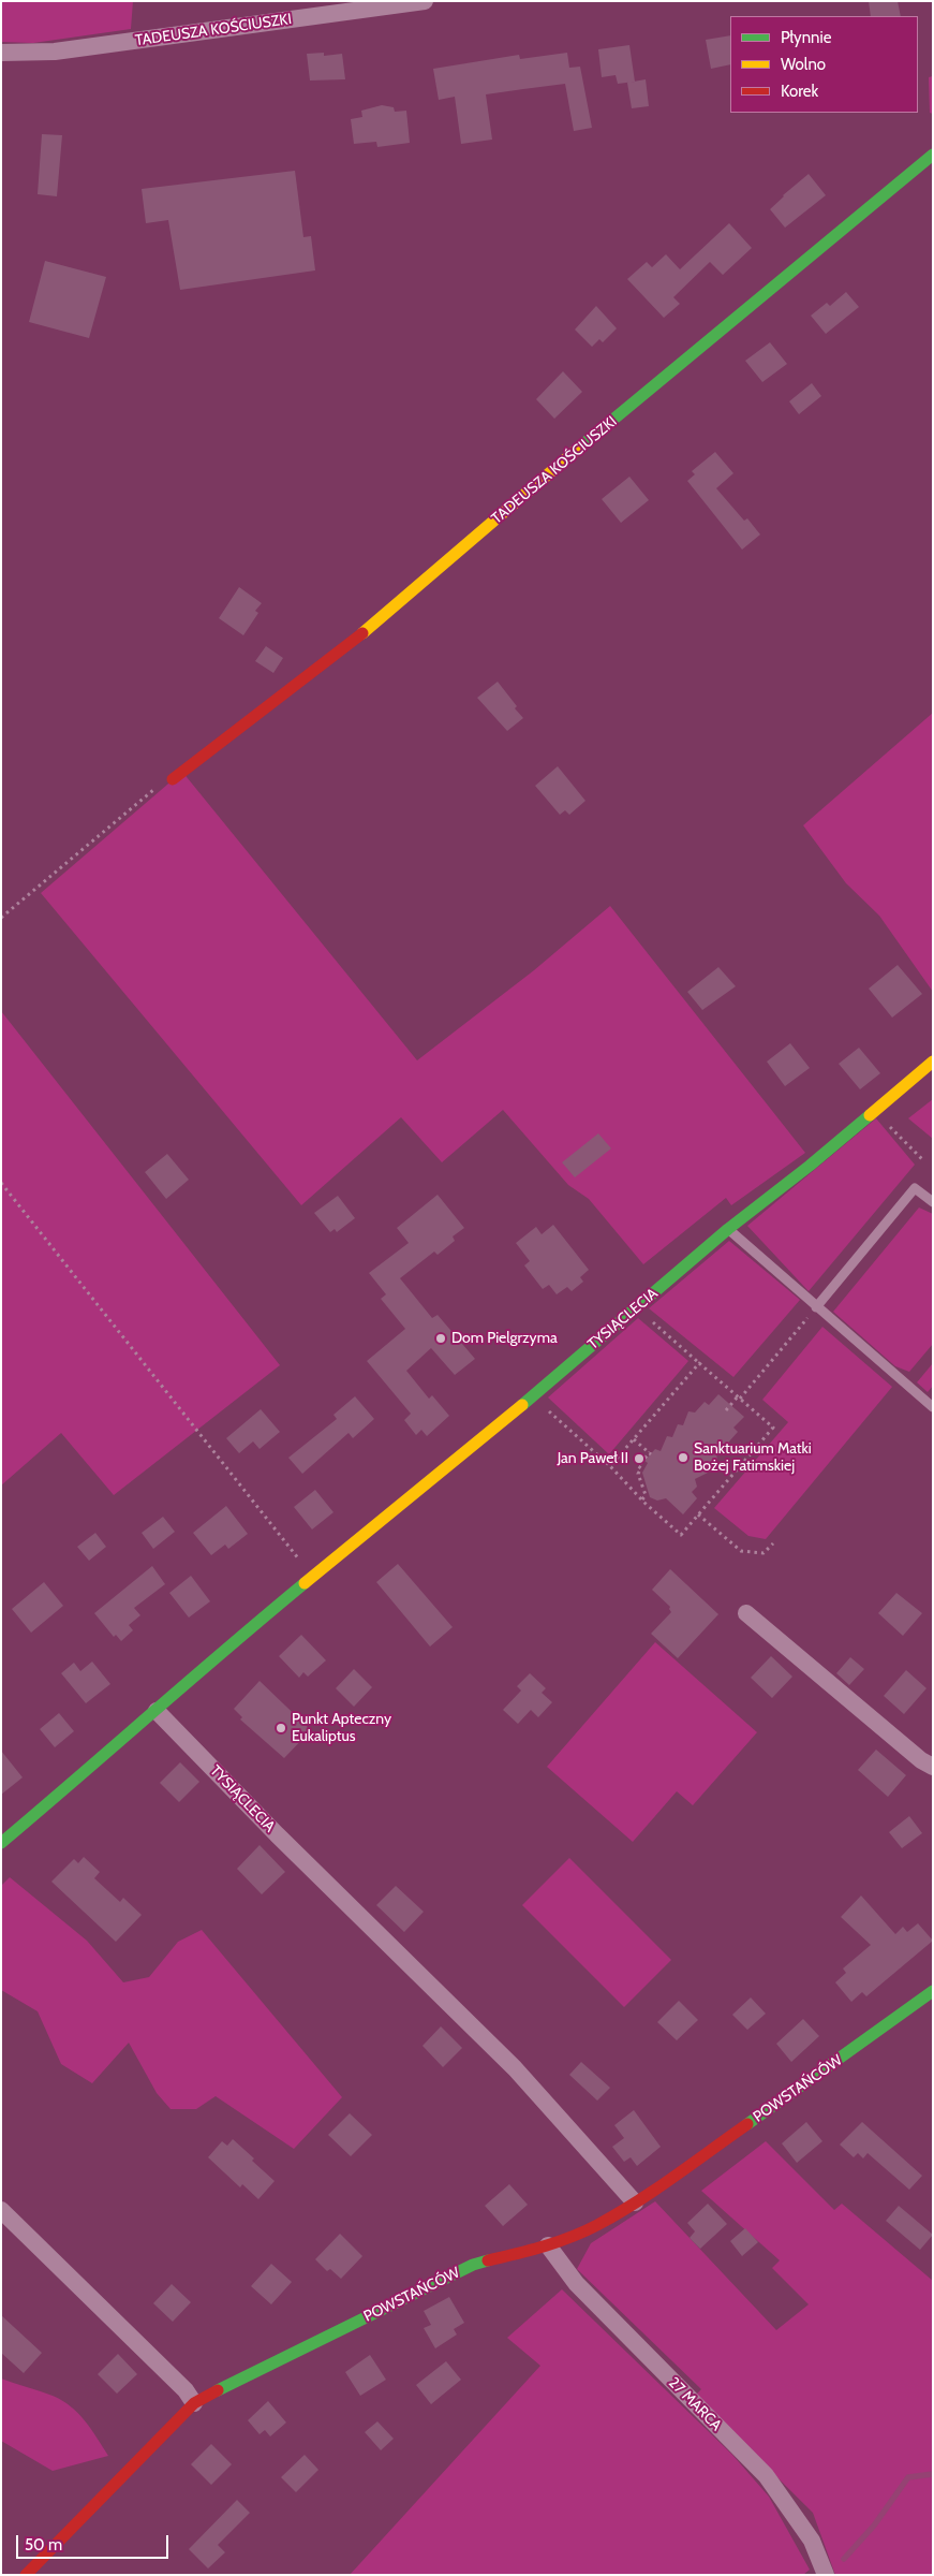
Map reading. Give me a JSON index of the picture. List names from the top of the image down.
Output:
{
  "streets": {
    "street": [
      "TADEUSZA KOŚCIUSZKI",
      "TYSIĄCLECIA",
      "POWSTAŃCÓW",
      "27 MARCA"
    ]
  },
  "crossings": [
    ["TYSIĄCLECIA", "POWSTAŃCÓW"],
    ["POWSTAŃCÓW", "27 MARCA"]
  ],
  "places": [
    "Dom Pielgrzyma",
    "Sanktuarium Matki Bożej Fatimskiej",
    "Jan Paweł II",
    "Punkt Apteczny Eukaliptus"
  ],
  "legend": ["Płynnie", "Wolno", "Korek"],
  "scale_bar": "50 m"
}
